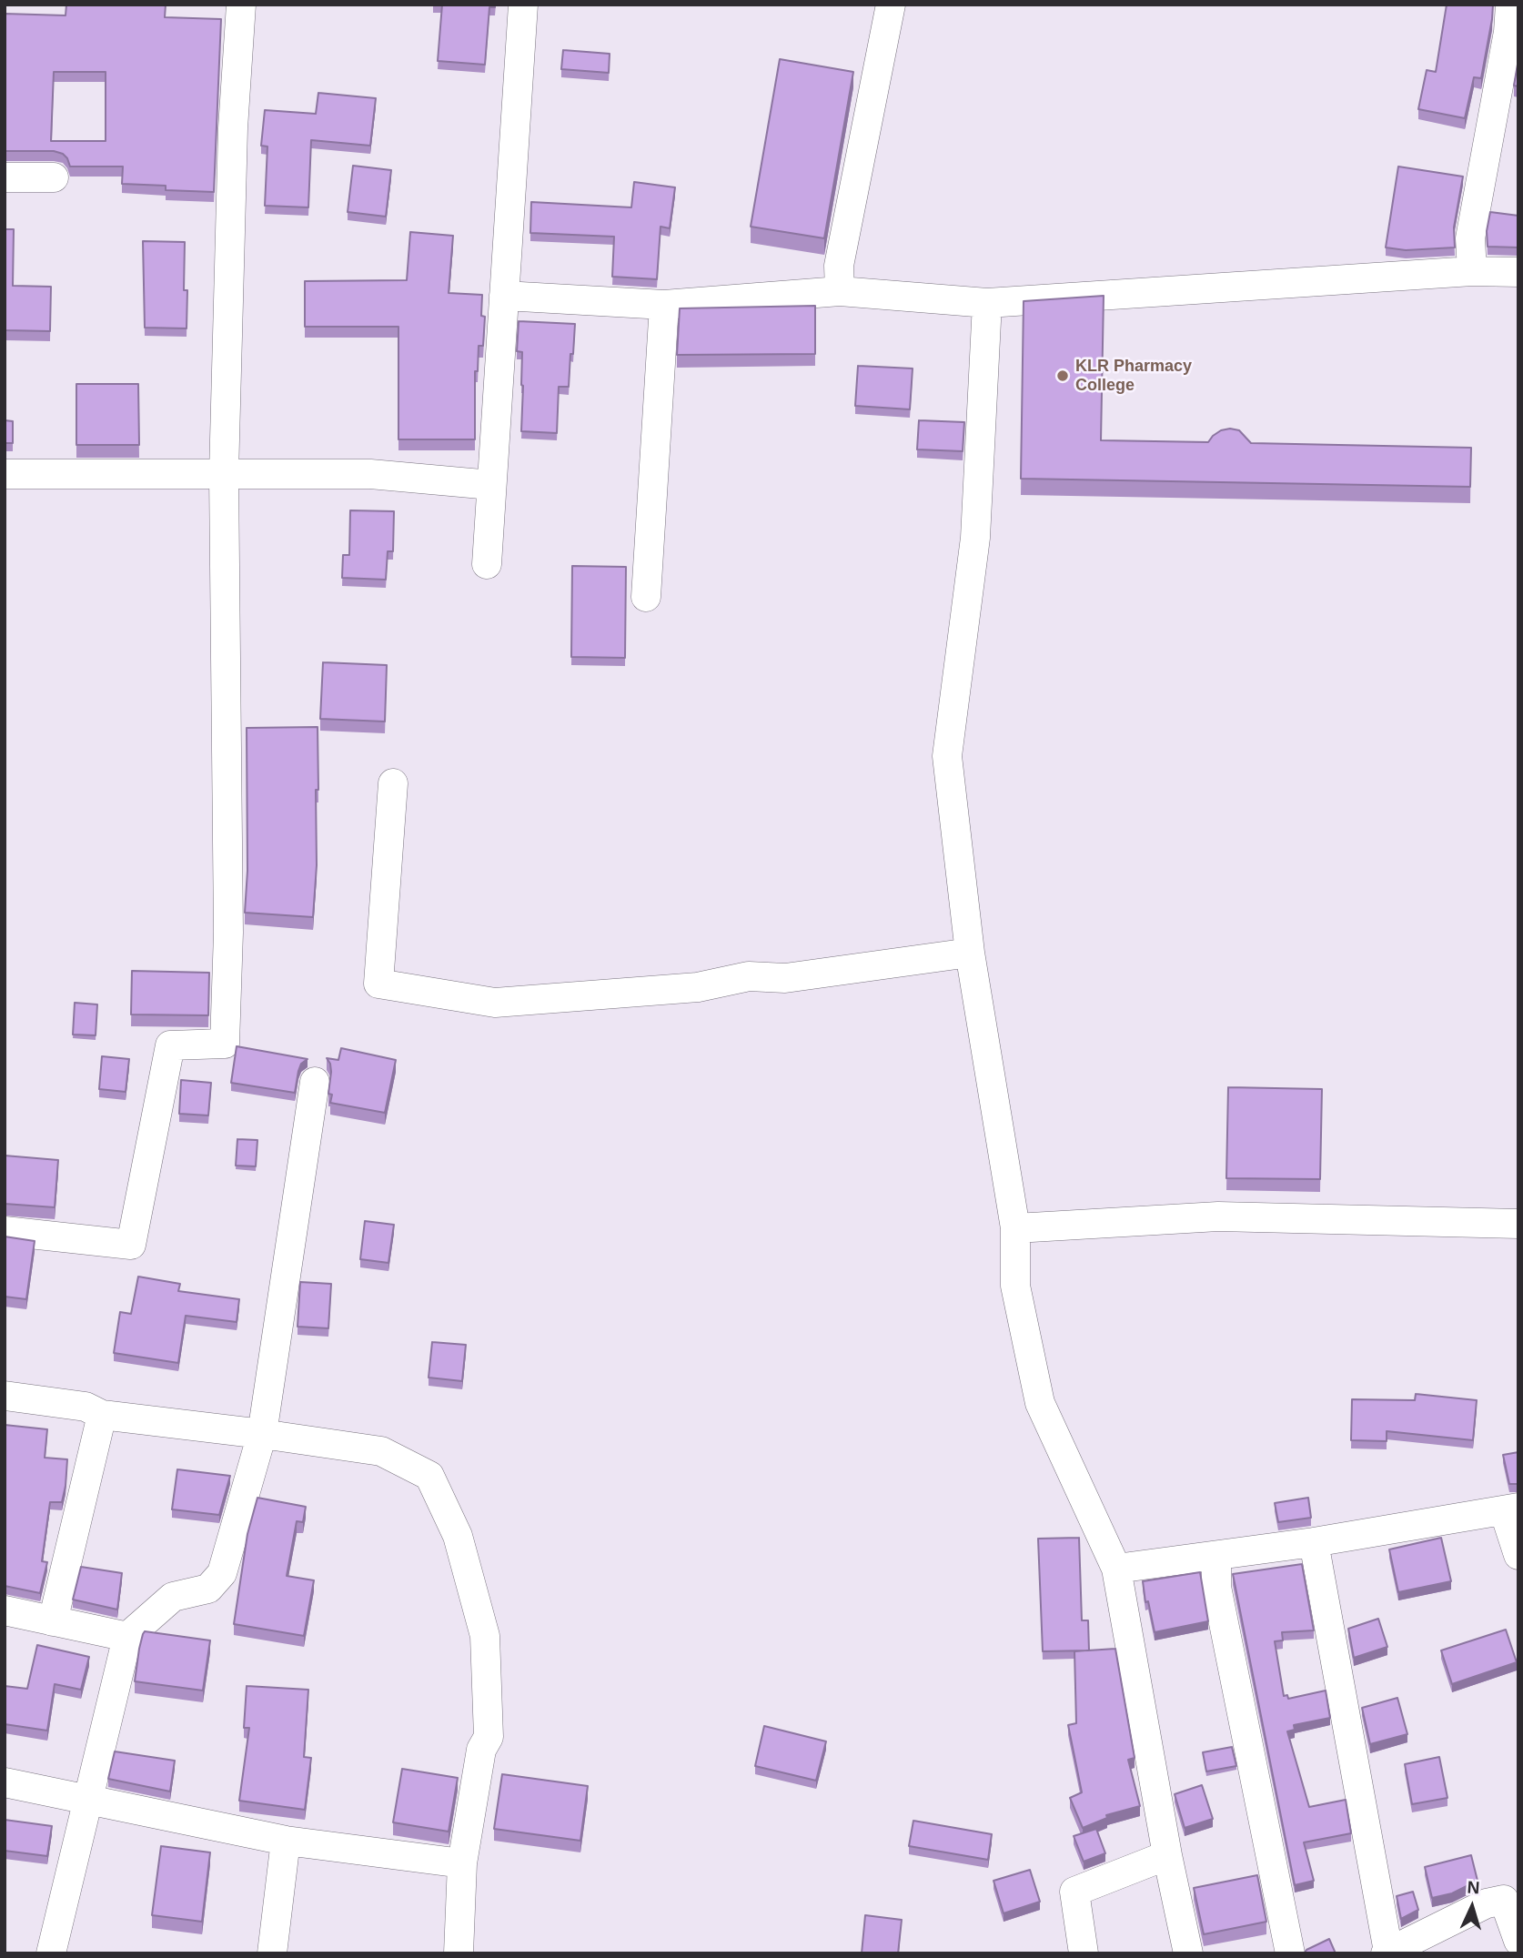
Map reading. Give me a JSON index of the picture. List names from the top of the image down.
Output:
{
  "places": ["KLR Pharmacy College"],
  "north": "top"
}
